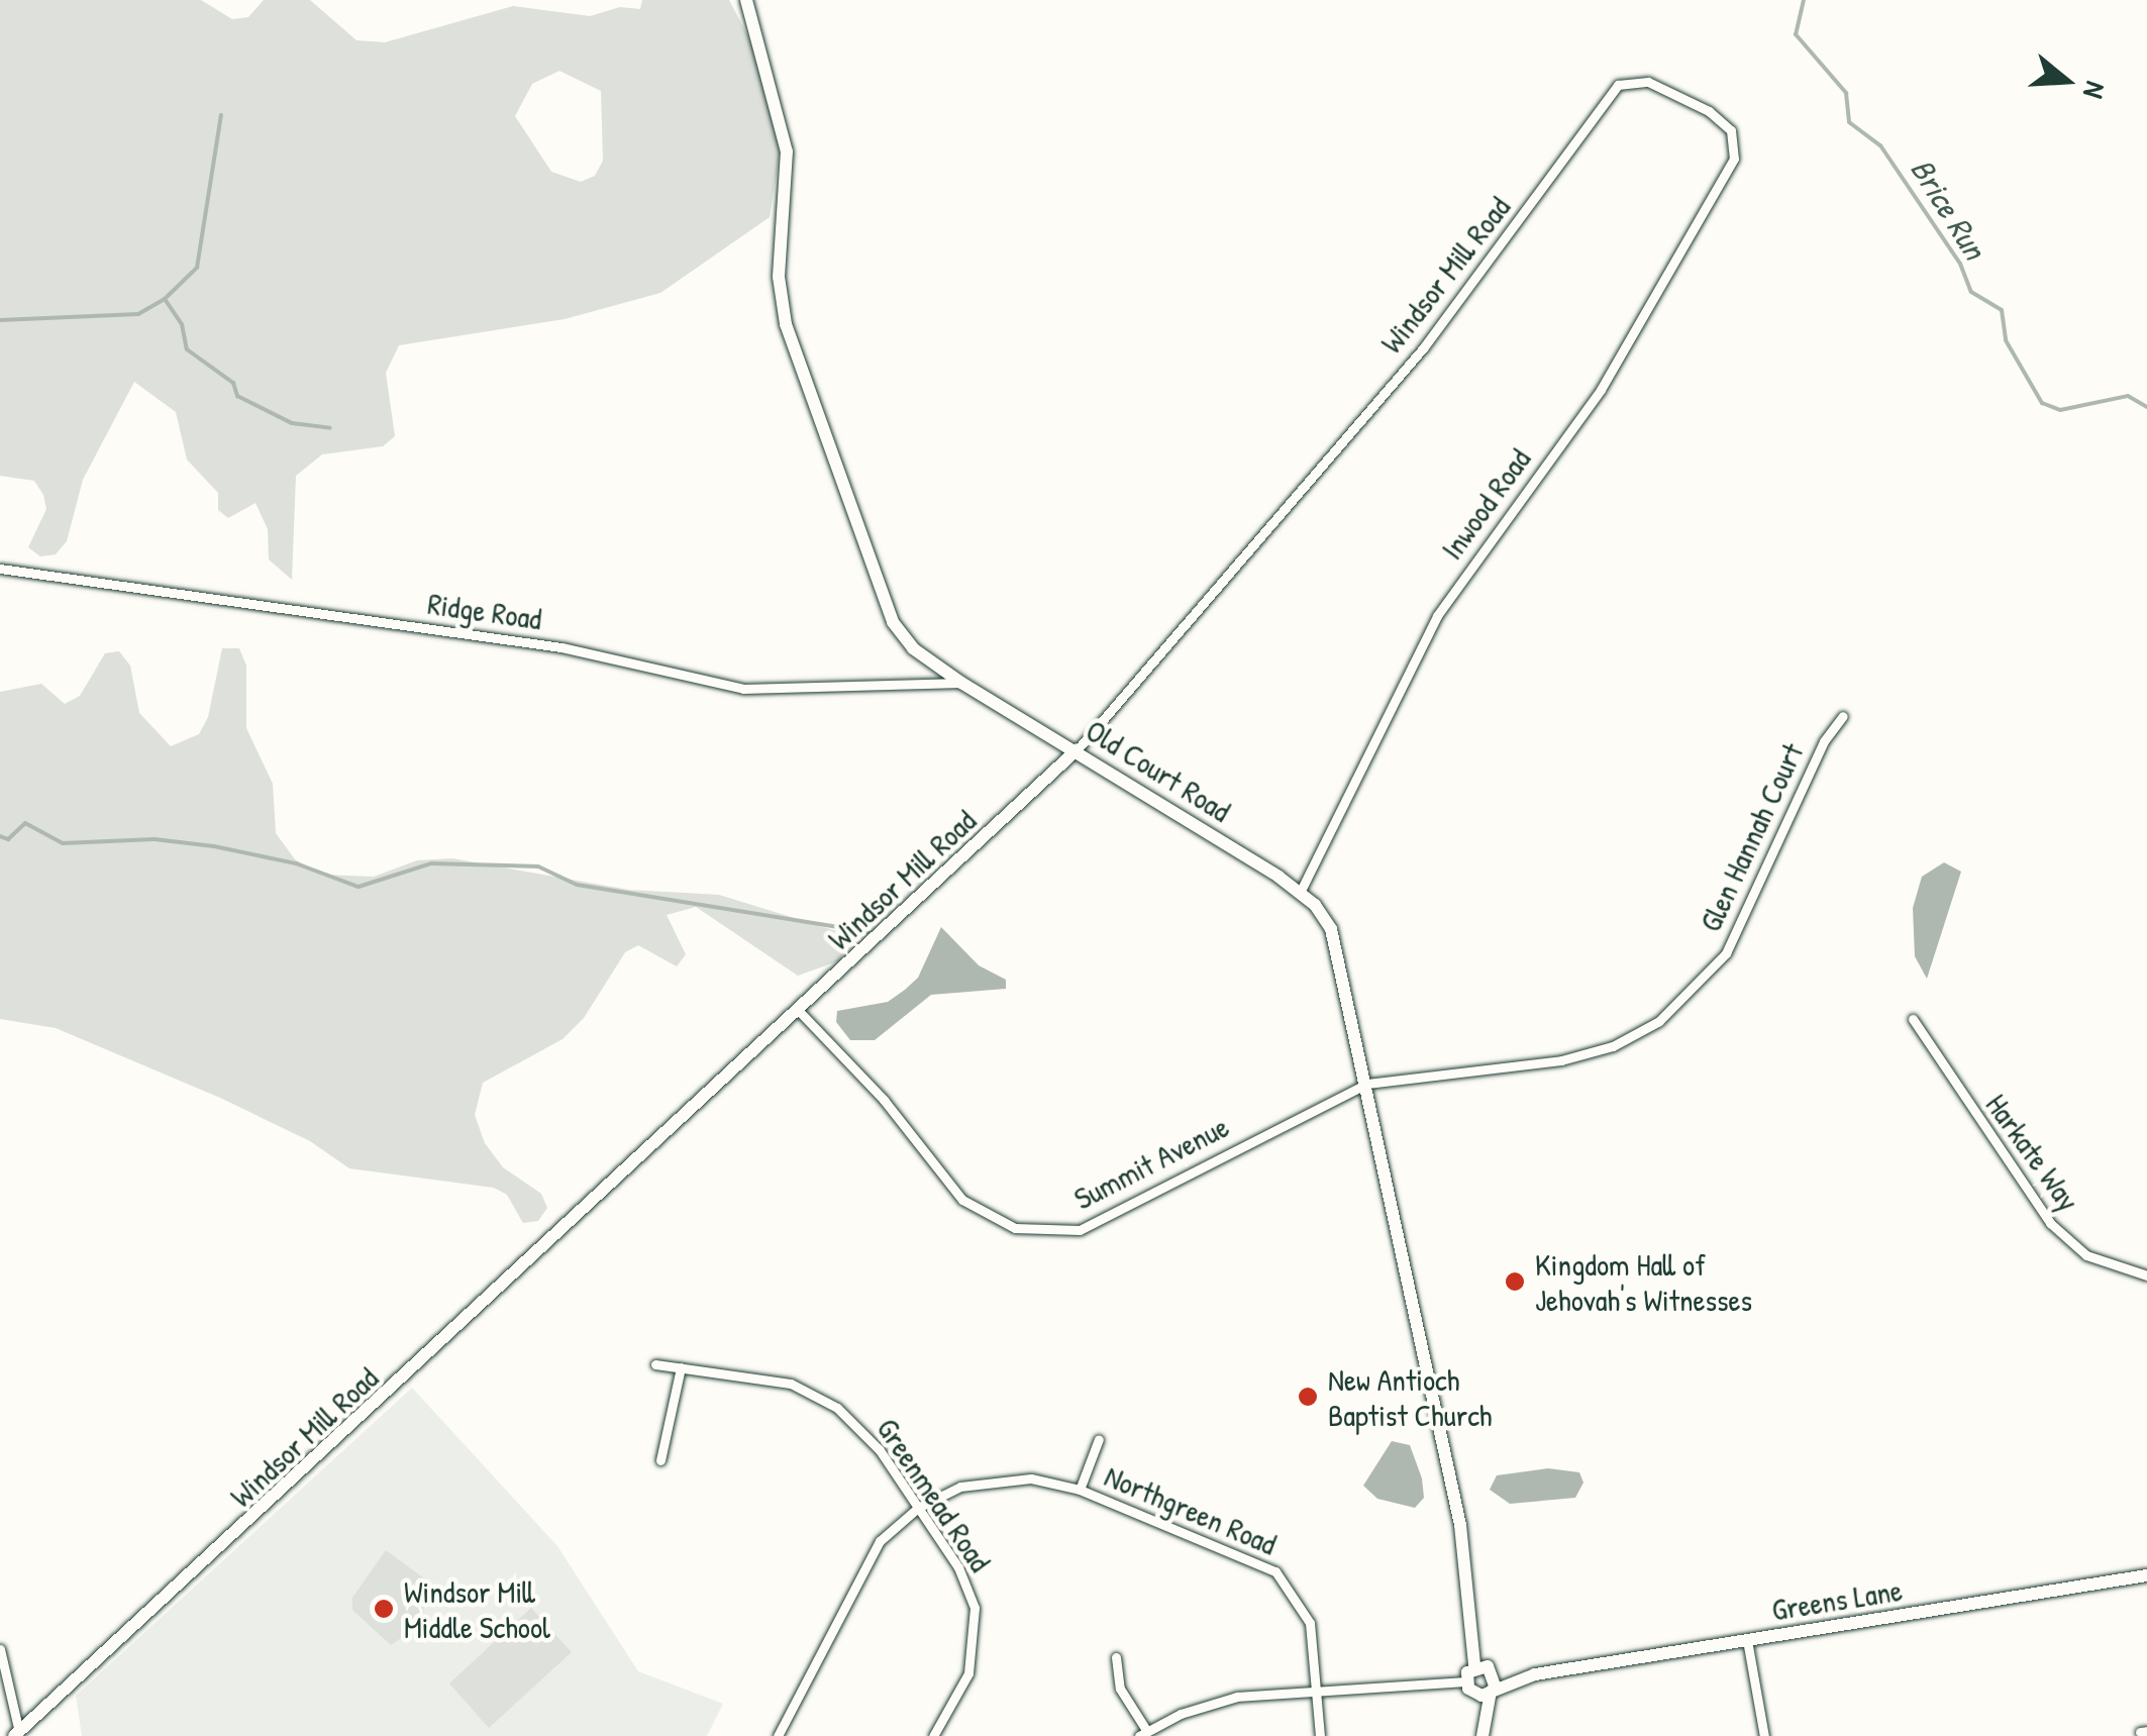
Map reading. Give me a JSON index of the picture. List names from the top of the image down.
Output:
{
  "streets": {
    "main road": ["Windsor Mill Road", "Old Court Road", "Greens Lane"],
    "street": [
      "Inwood Road",
      "Ridge Road",
      "Glen Hannah Court",
      "Harkate Way",
      "Summit Avenue",
      "Greenmead Road",
      "Northgreen Road"
    ]
  },
  "crossings": [
    ["Windsor Mill Road", "Inwood Road"],
    ["Windsor Mill Road", "Old Court Road"],
    ["Windsor Mill Road", "Summit Avenue"],
    ["Inwood Road", "Old Court Road"],
    ["Ridge Road", "Old Court Road"],
    ["Old Court Road", "Glen Hannah Court"],
    ["Old Court Road", "Summit Avenue"],
    ["Old Court Road", "Greens Lane"],
    ["Glen Hannah Court", "Summit Avenue"],
    ["Greenmead Road", "Northgreen Road"]
  ],
  "water": ["Brice Run"],
  "places": ["Kingdom Hall of Jehovah's Witnesses", "New Antioch Baptist Church", "Windsor Mill Middle School"],
  "north": "right"
}
